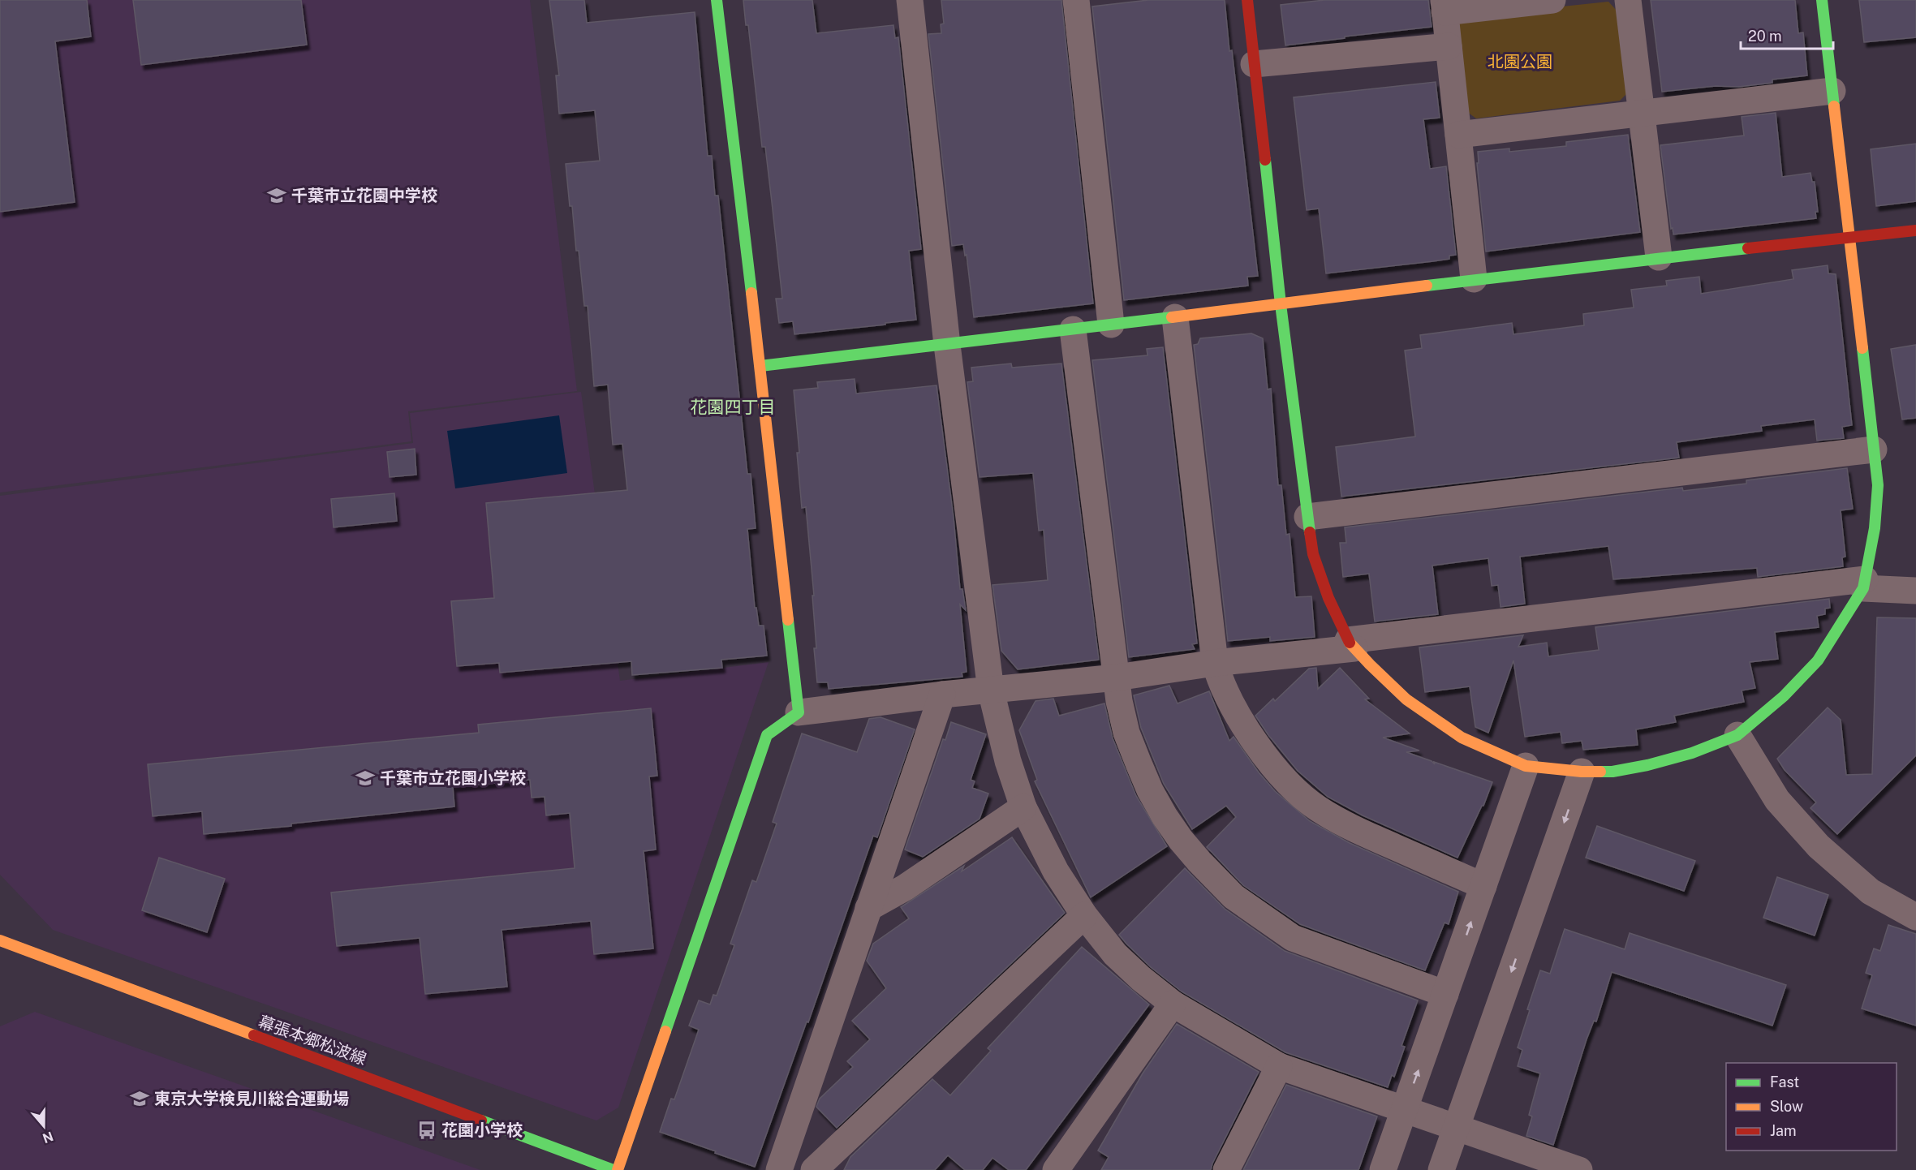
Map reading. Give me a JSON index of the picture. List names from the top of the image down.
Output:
{
  "streets": {
    "street": ["幕張本郷松波線"]
  },
  "districts": ["花園四丁目"],
  "parks": ["北園公園"],
  "places": {
    "school or university": ["千葉市立花園中学校", "千葉市立花園小学校", "東京大学検見川総合運動場"],
    "bus stop": ["花園小学校"]
  },
  "legend": ["Fast", "Slow", "Jam"],
  "scale_bar": "20 m",
  "north": "bottom"
}
